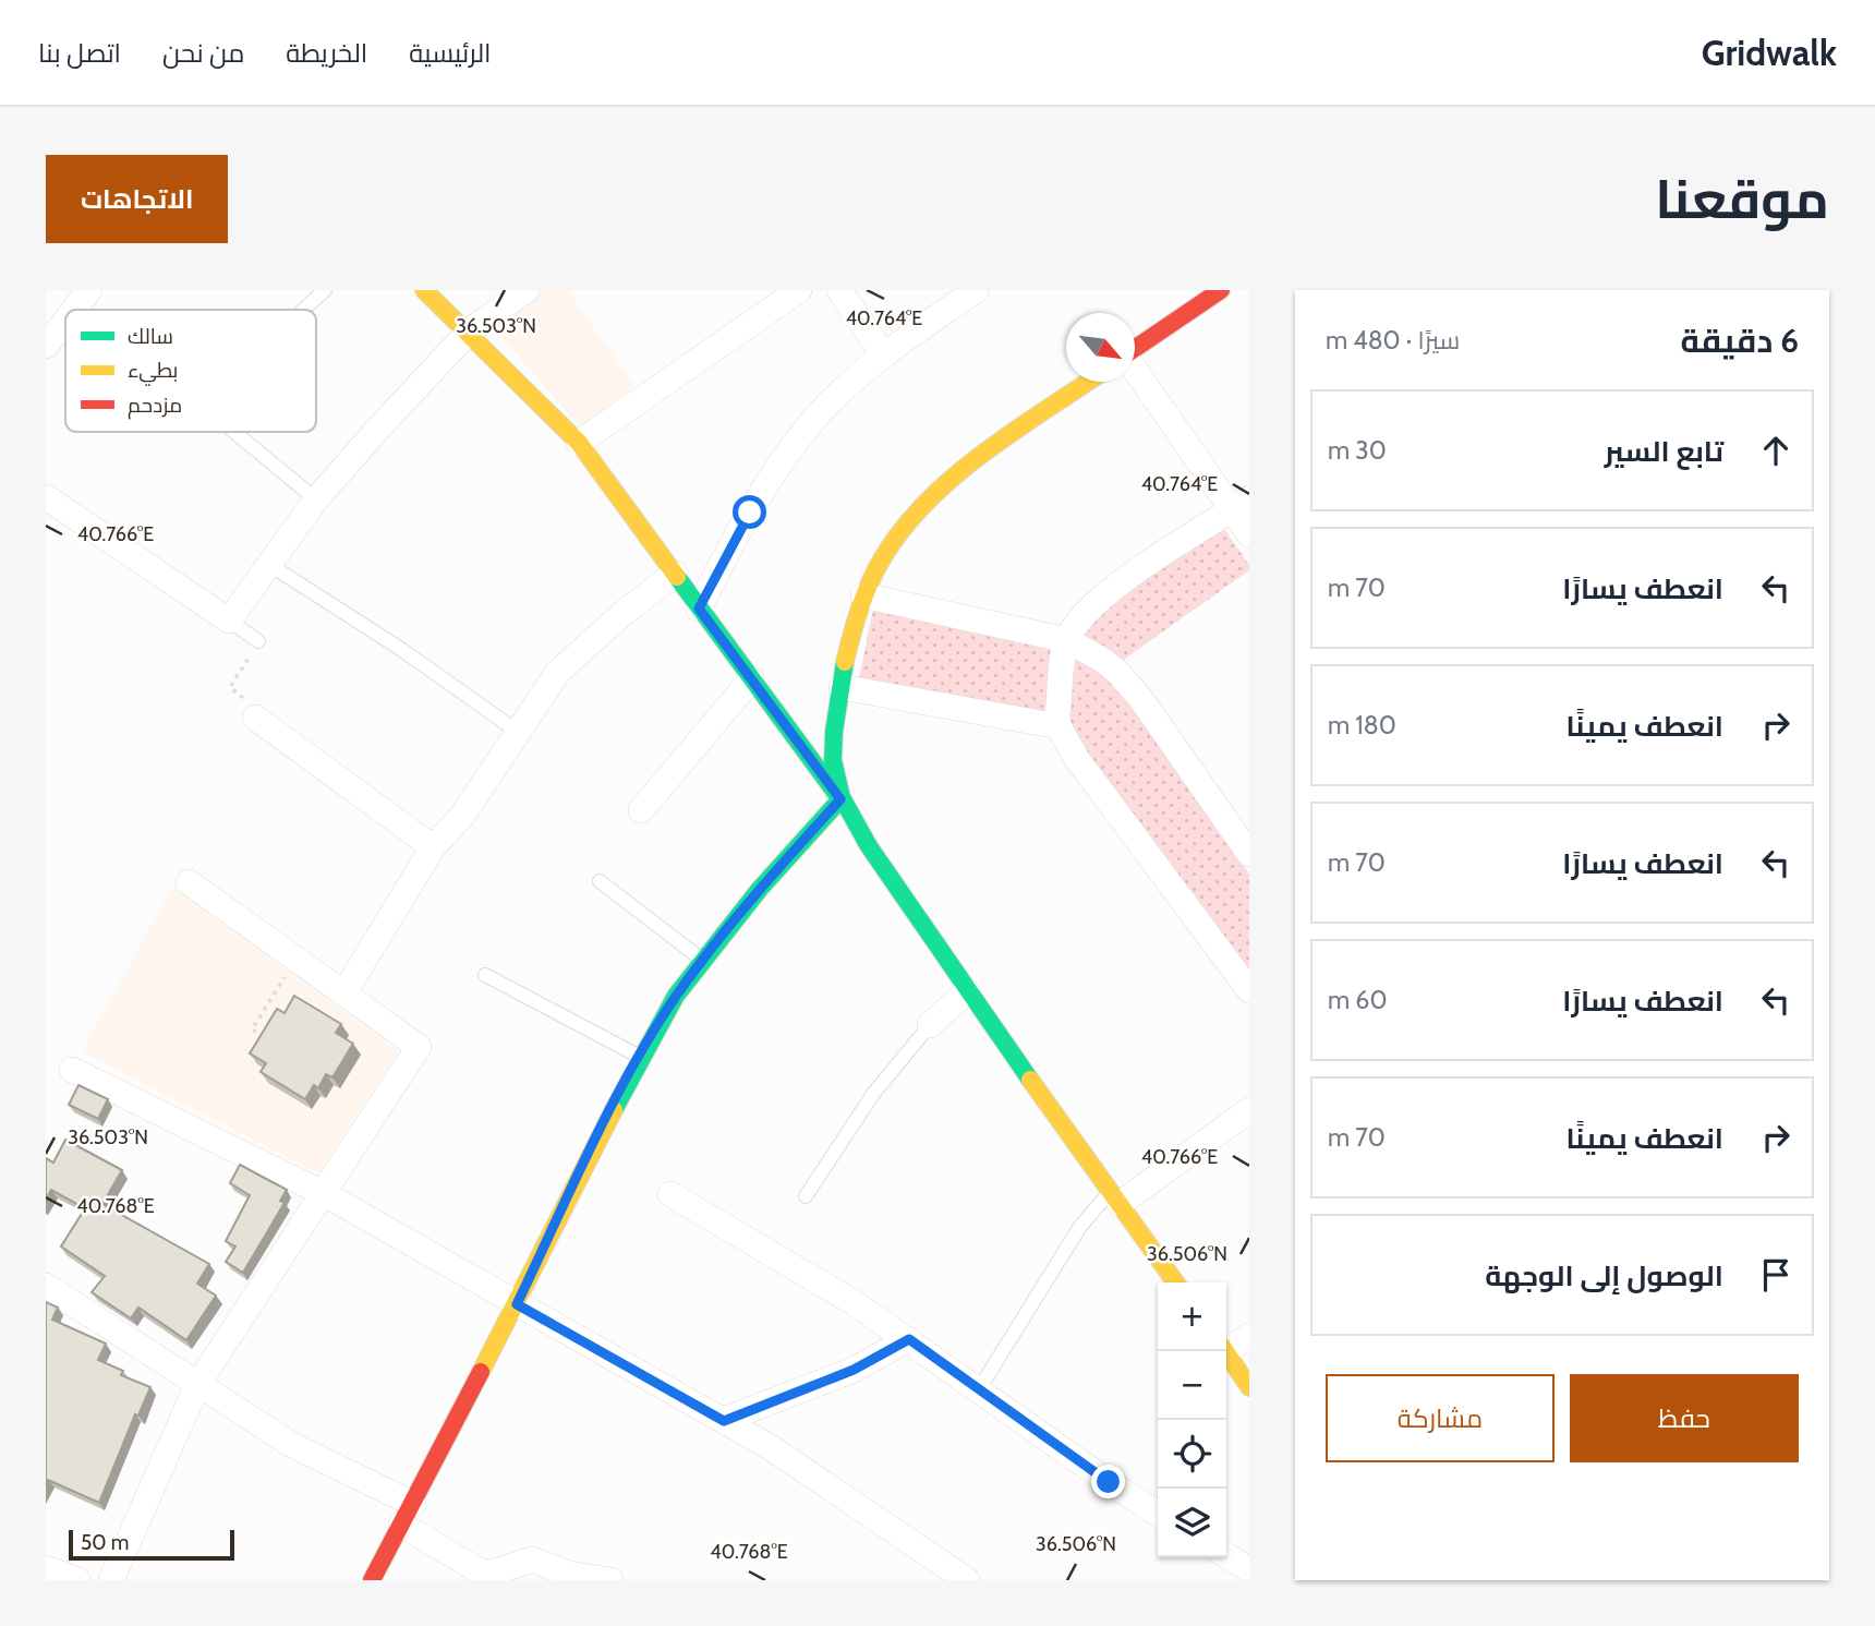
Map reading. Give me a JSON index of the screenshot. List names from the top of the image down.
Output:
{
  "legend": ["سالك", "بطيء", "مزدحم"],
  "scale_bar": "50 m",
  "north": "bottom right",
  "page": {
    "header": "Gridwalk",
    "nav": [
      "الرئيسية",
      "الخريطة",
      "من نحن",
      "اتصل بنا"
    ],
    "title": "موقعنا",
    "buttons": [
      "الاتجاهات",
      ["حفظ", "مشاركة"]
    ],
    "heading": ["6 دقيقة", "سيرًا · 480 m"],
    "list": [
      ["تابع السير", "30 m"],
      ["انعطف يسارًا", "70 m"],
      ["انعطف يمينًا", "180 m"],
      ["انعطف يسارًا", "70 m"],
      ["انعطف يسارًا", "60 m"],
      ["انعطف يمينًا", "70 m"],
      "الوصول إلى الوجهة"
    ],
    "map_buttons": ["+", "−"],
    "scale": "50 m"
  },
  "coordinates": [
    "40.764°E",
    "36.503°N",
    "40.766°E",
    "40.768°E",
    "36.506°N"
  ]
}
